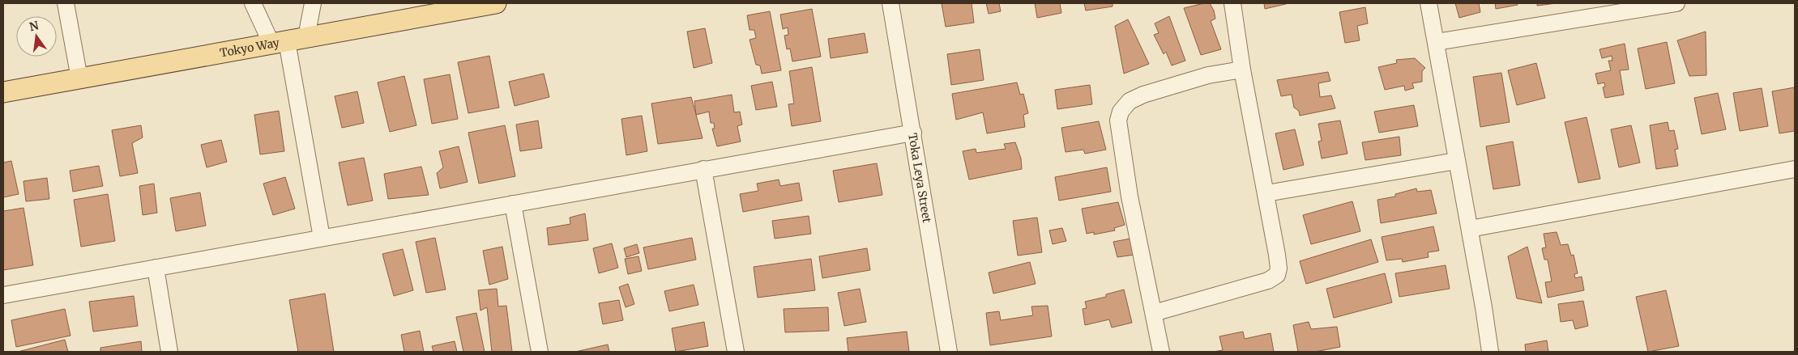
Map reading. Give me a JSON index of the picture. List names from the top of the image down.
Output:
{
  "streets": {
    "main road": ["Tokyo Way"],
    "street": ["Toka Leya Street"]
  },
  "north": "top"
}
